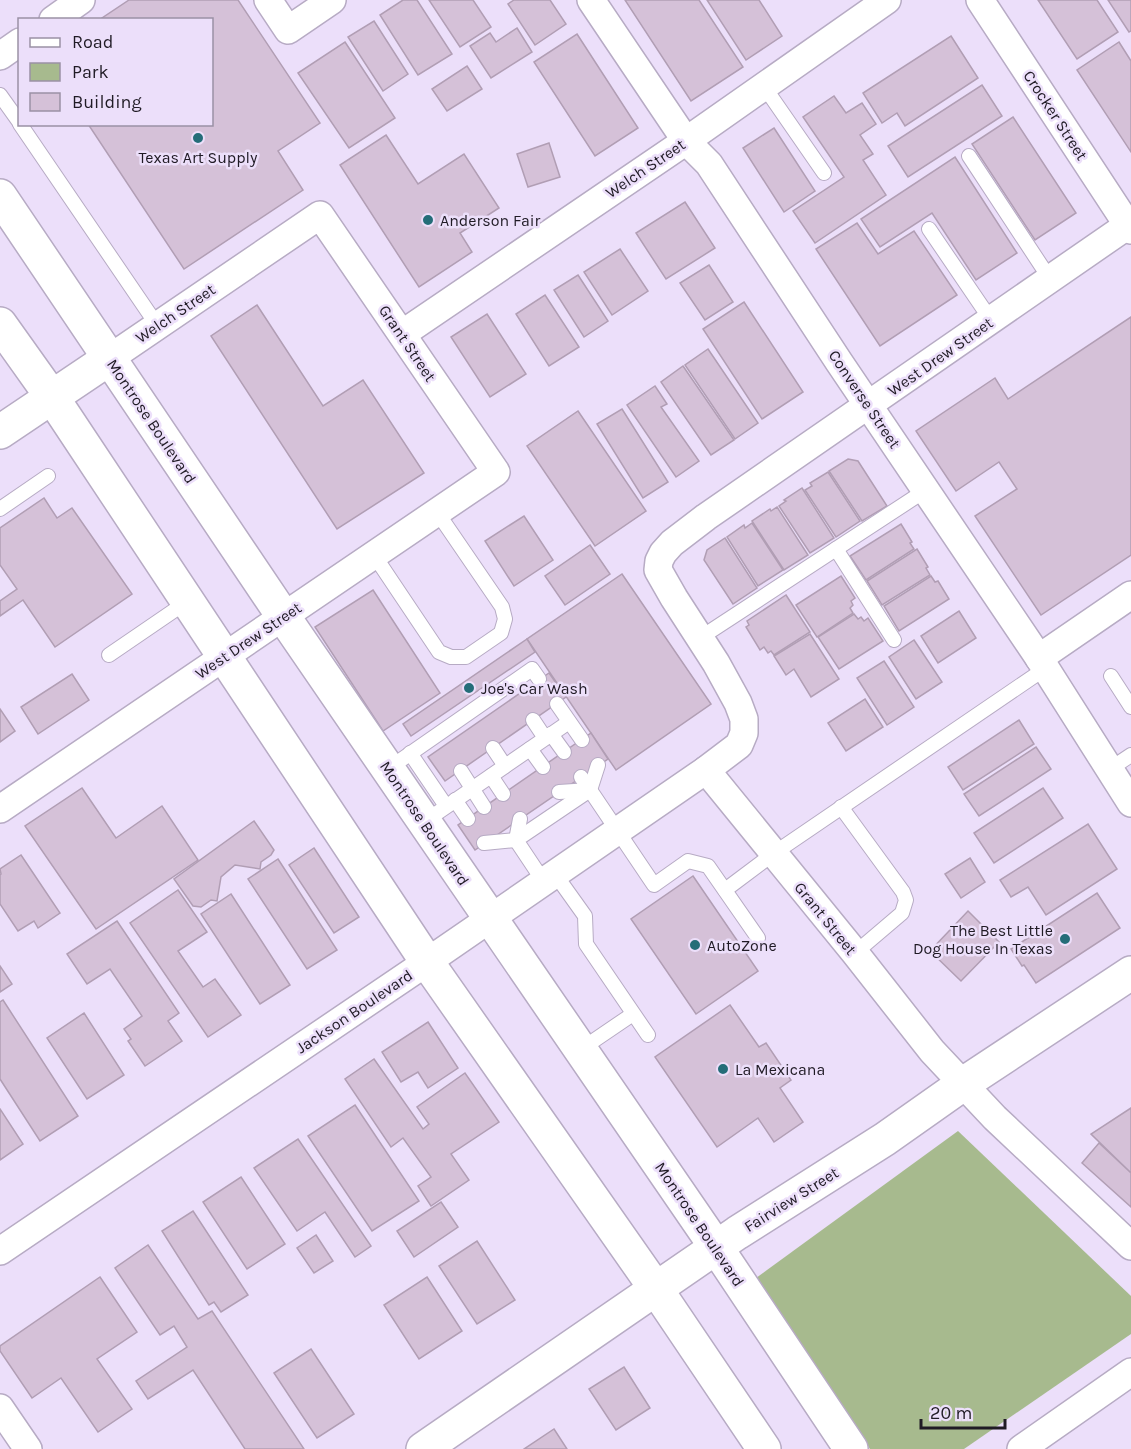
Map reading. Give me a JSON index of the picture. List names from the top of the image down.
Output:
{
  "streets": {
    "main road": ["Welch Street", "Montrose Boulevard", "Fairview Street"],
    "street": [
      "Crocker Street",
      "Grant Street",
      "West Drew Street",
      "Converse Street",
      "Jackson Boulevard"
    ]
  },
  "crossings": [
    ["Crocker Street", "West Drew Street"],
    ["Welch Street", "Grant Street"],
    ["Welch Street", "Converse Street"],
    ["Welch Street", "Montrose Boulevard"],
    ["Grant Street", "West Drew Street"],
    ["Grant Street", "Jackson Boulevard"],
    ["Grant Street", "Fairview Street"],
    ["West Drew Street", "Converse Street"],
    ["West Drew Street", "Montrose Boulevard"],
    ["Montrose Boulevard", "Jackson Boulevard"],
    ["Montrose Boulevard", "Fairview Street"]
  ],
  "places": [
    "Texas Art Supply",
    "Anderson Fair",
    "Joe's Car Wash",
    "The Best Little Dog House In Texas",
    "AutoZone",
    "La Mexicana"
  ],
  "legend": ["Road", "Park", "Building"],
  "scale_bar": "20 m"
}
